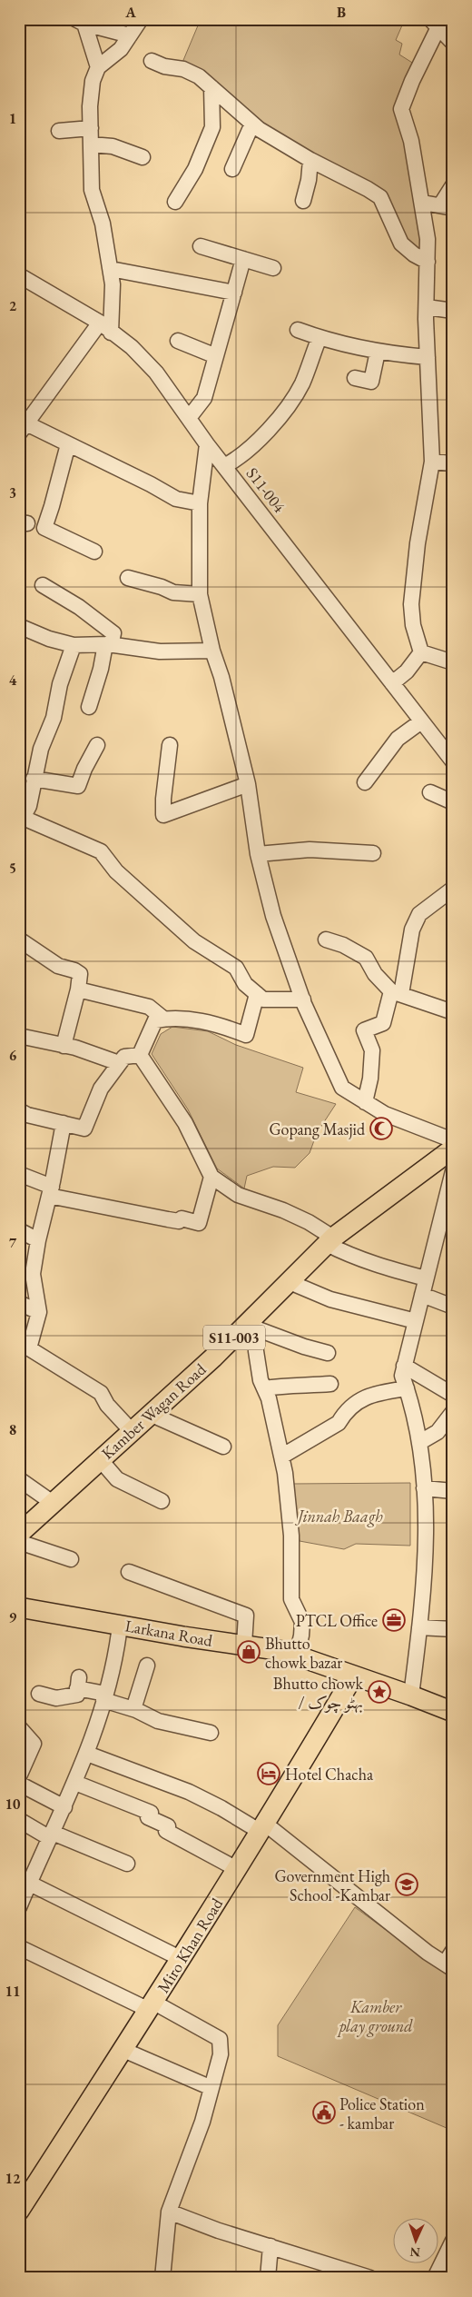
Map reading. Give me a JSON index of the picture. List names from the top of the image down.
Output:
{
  "streets": {
    "main road": [
      "S11-003",
      "Kamber Wagan Road",
      "Larkana Road",
      "Miro Khan Road"
    ],
    "street": ["S11-004"]
  },
  "crossings": [
    ["Larkana Road", "Miro Khan Road"]
  ],
  "parks": ["Jinnah Baagh", "Kamber play ground"],
  "places": {
    "mosque": ["Gopang Masjid"],
    "office": ["PTCL Office"],
    "shop": ["Bhutto chowk bazar"],
    "place": ["Bhutto chowk / بہٹو چوک"],
    "hotel": ["Hotel Chacha"],
    "school or university": ["Government High School -Kambar"],
    "public building": ["Police Station - kambar"]
  },
  "north": "bottom",
  "grid": {
    "columns": ["A", "B"],
    "rows": [
      "1",
      "2",
      "3",
      "4",
      "5",
      "6",
      "7",
      "8",
      "9",
      "10",
      "11",
      "12"
    ]
  }
}
